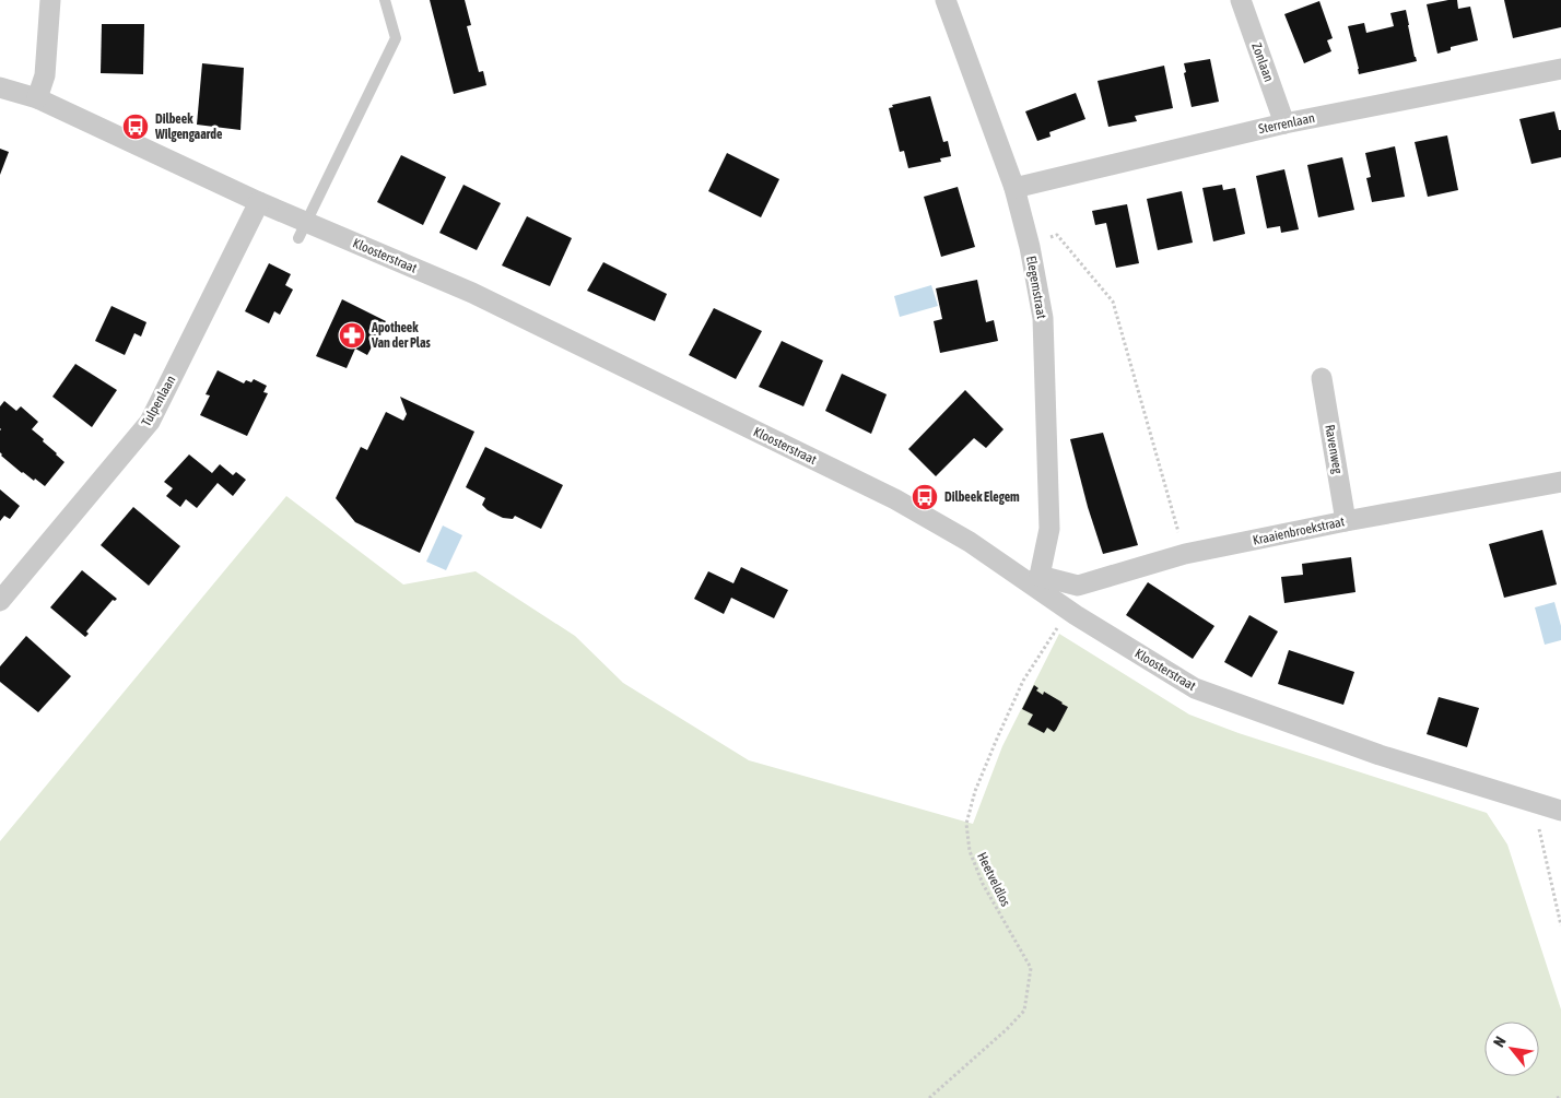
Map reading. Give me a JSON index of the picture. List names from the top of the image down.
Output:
{
  "streets": {
    "street": [
      "Zonlaan",
      "Sterrenlaan",
      "Kloosterstraat",
      "Elegemstraat",
      "Tulpenlaan",
      "Ravenweg",
      "Kraaienbroekstraat"
    ],
    "path": ["Heetveldlos"]
  },
  "crossings": [
    ["Zonlaan", "Sterrenlaan"],
    ["Sterrenlaan", "Elegemstraat"],
    ["Kloosterstraat", "Elegemstraat"],
    ["Kloosterstraat", "Tulpenlaan"],
    ["Kloosterstraat", "Kraaienbroekstraat"],
    ["Kloosterstraat", "Heetveldlos"],
    ["Elegemstraat", "Kraaienbroekstraat"],
    ["Ravenweg", "Kraaienbroekstraat"]
  ],
  "places": {
    "bus stop": ["Dilbeek Wilgengaarde", "Dilbeek Elegem"],
    "pharmacy": ["Apotheek Van der Plas"]
  },
  "north": "top left"
}
